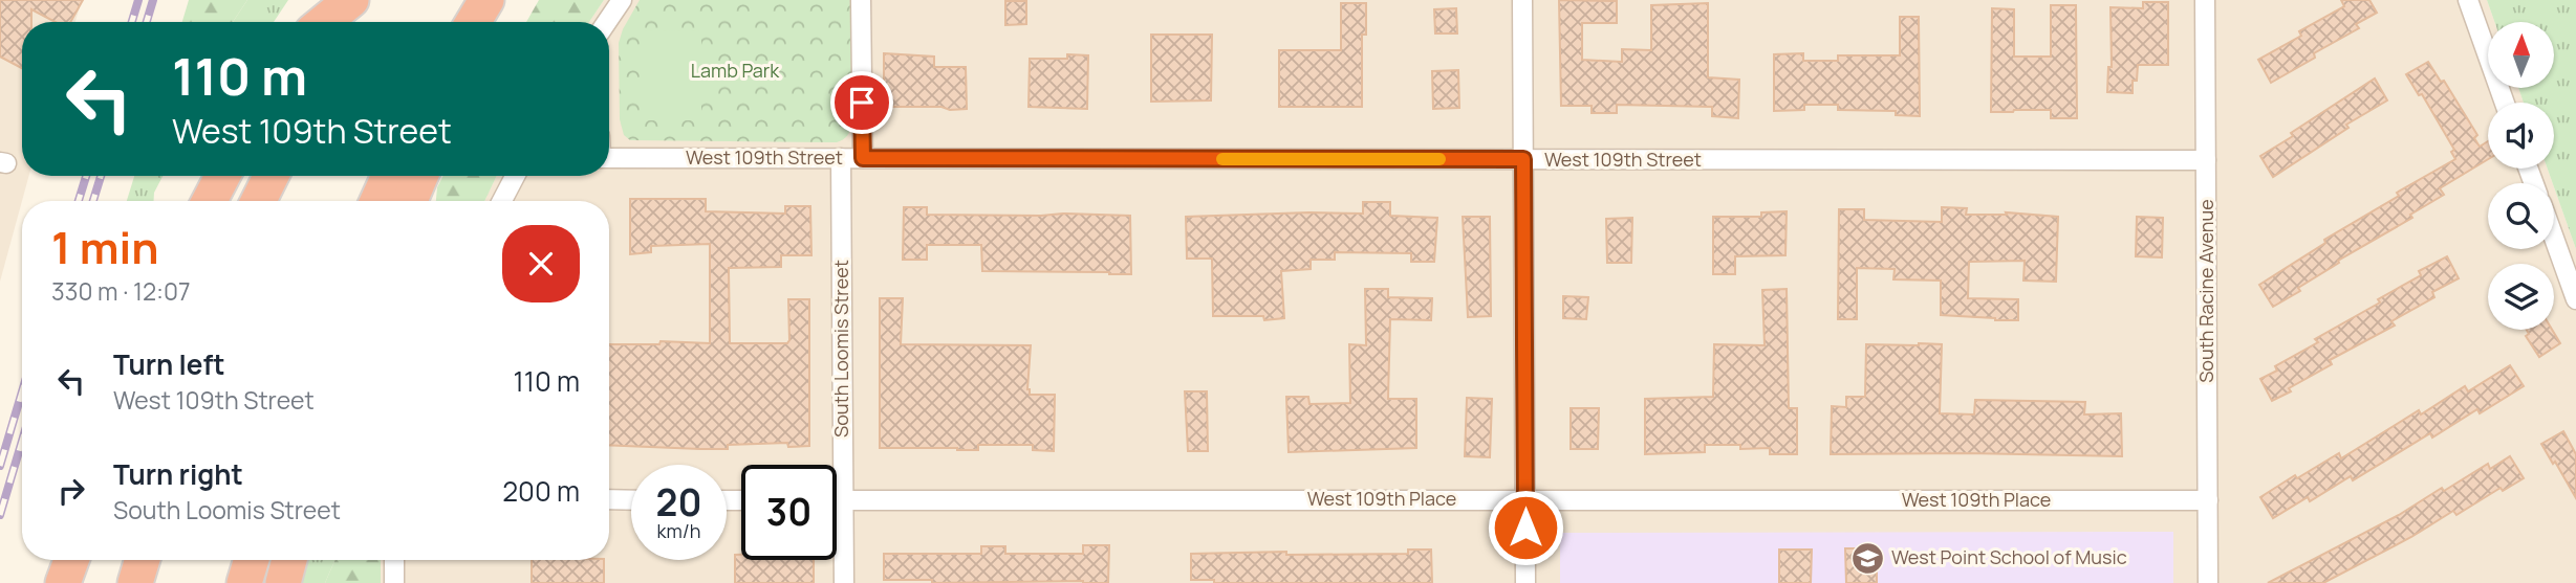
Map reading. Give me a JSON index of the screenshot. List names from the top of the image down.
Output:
{
  "streets": {
    "street": [
      "West 109th Street",
      "South Racine Avenue",
      "South Loomis Street",
      "West 109th Place"
    ]
  },
  "crossings": [
    ["West 109th Street", "South Racine Avenue"],
    ["West 109th Street", "South Loomis Street"],
    ["South Racine Avenue", "West 109th Place"],
    ["South Loomis Street", "West 109th Place"]
  ],
  "parks": ["Lamb Park"],
  "places": {
    "school or university": ["West Point School of Music"]
  },
  "north": "top",
  "page": {
    "turn": ["110 m", "West 109th Street"],
    "heading": ["1 min", "330 m · 12:07"],
    "list": [
      {
        "name": "Turn left",
        "note": "West 109th Street",
        "value": "110 m"
      },
      {
        "name": "Turn right",
        "note": "South Loomis Street",
        "value": "200 m"
      }
    ],
    "speed": "20 km/h",
    "limit": "30"
  }
}
